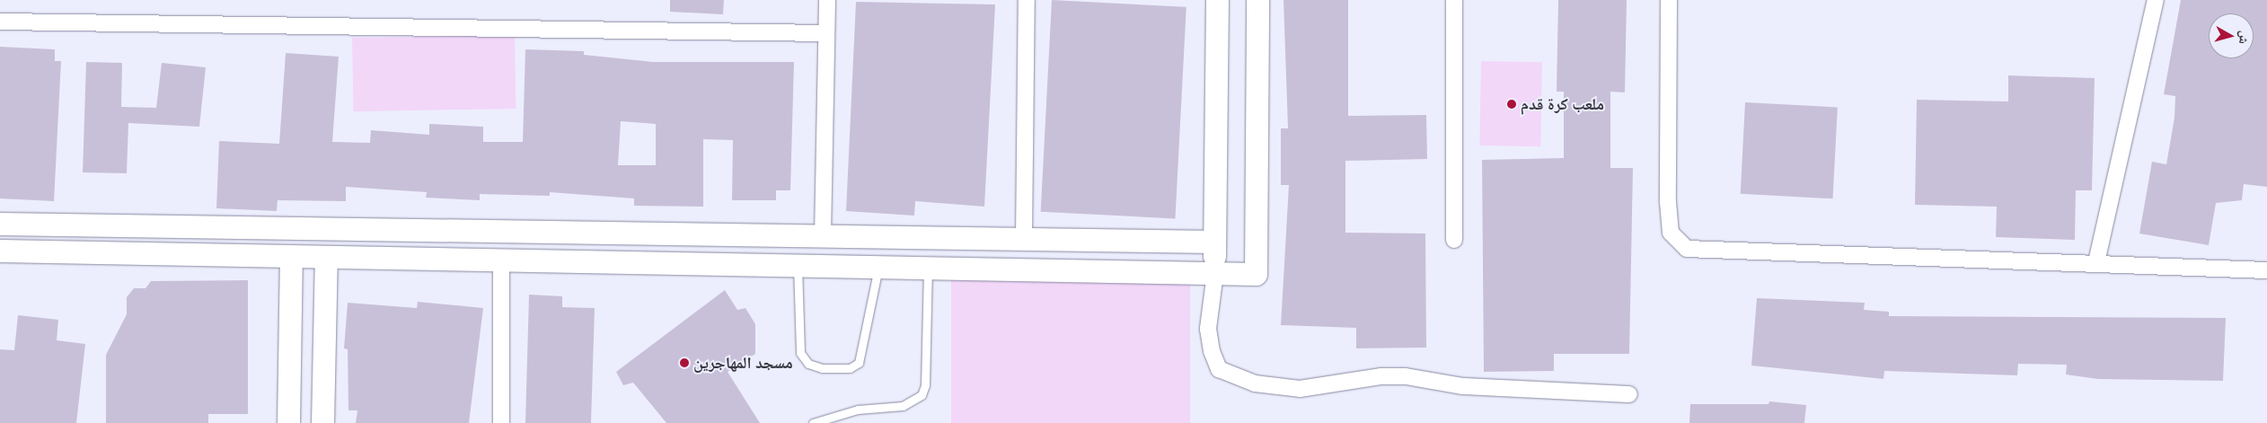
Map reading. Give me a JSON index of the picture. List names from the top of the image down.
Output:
{
  "places": ["ملعب كرة قدم", "مسجد المهاجرين"],
  "north": "right"
}
